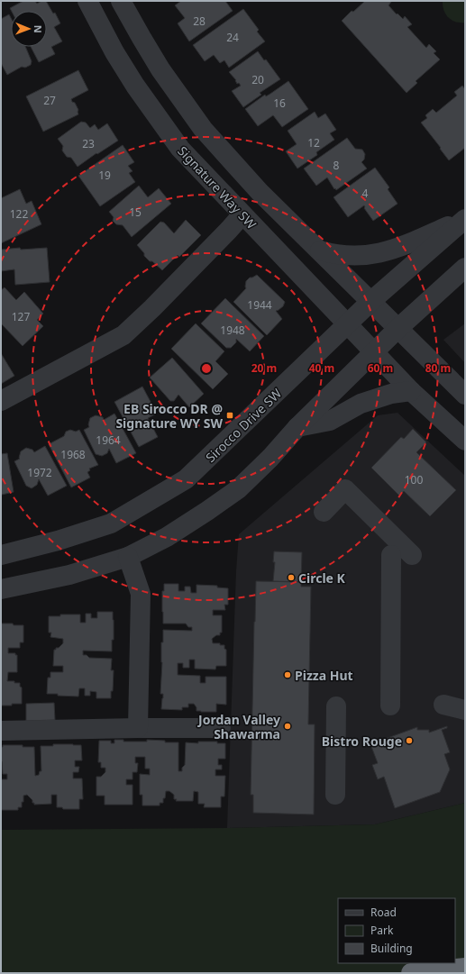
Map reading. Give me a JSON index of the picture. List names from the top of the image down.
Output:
{
  "streets": {
    "street": ["Signature Way SW", "Sirocco Drive SW"]
  },
  "crossings": [
    ["Signature Way SW", "Sirocco Drive SW"]
  ],
  "places": {
    "transit": ["EB Sirocco DR @ Signature WY SW"],
    "other": [
      "Circle K",
      "Pizza Hut",
      "Jordan Valley Shawarma",
      "Bistro Rouge"
    ]
  },
  "house_numbers": [
    "28",
    "24",
    "20",
    "27",
    "16",
    "12",
    "23",
    "8",
    "19",
    "4",
    "15",
    "122",
    "1944",
    "127",
    "1948",
    "1964",
    "1968",
    "1972",
    "100"
  ],
  "legend": ["Road", "Park", "Building"],
  "north": "right",
  "rings": [
    "20 m",
    "40 m",
    "60 m",
    "80 m"
  ]
}
